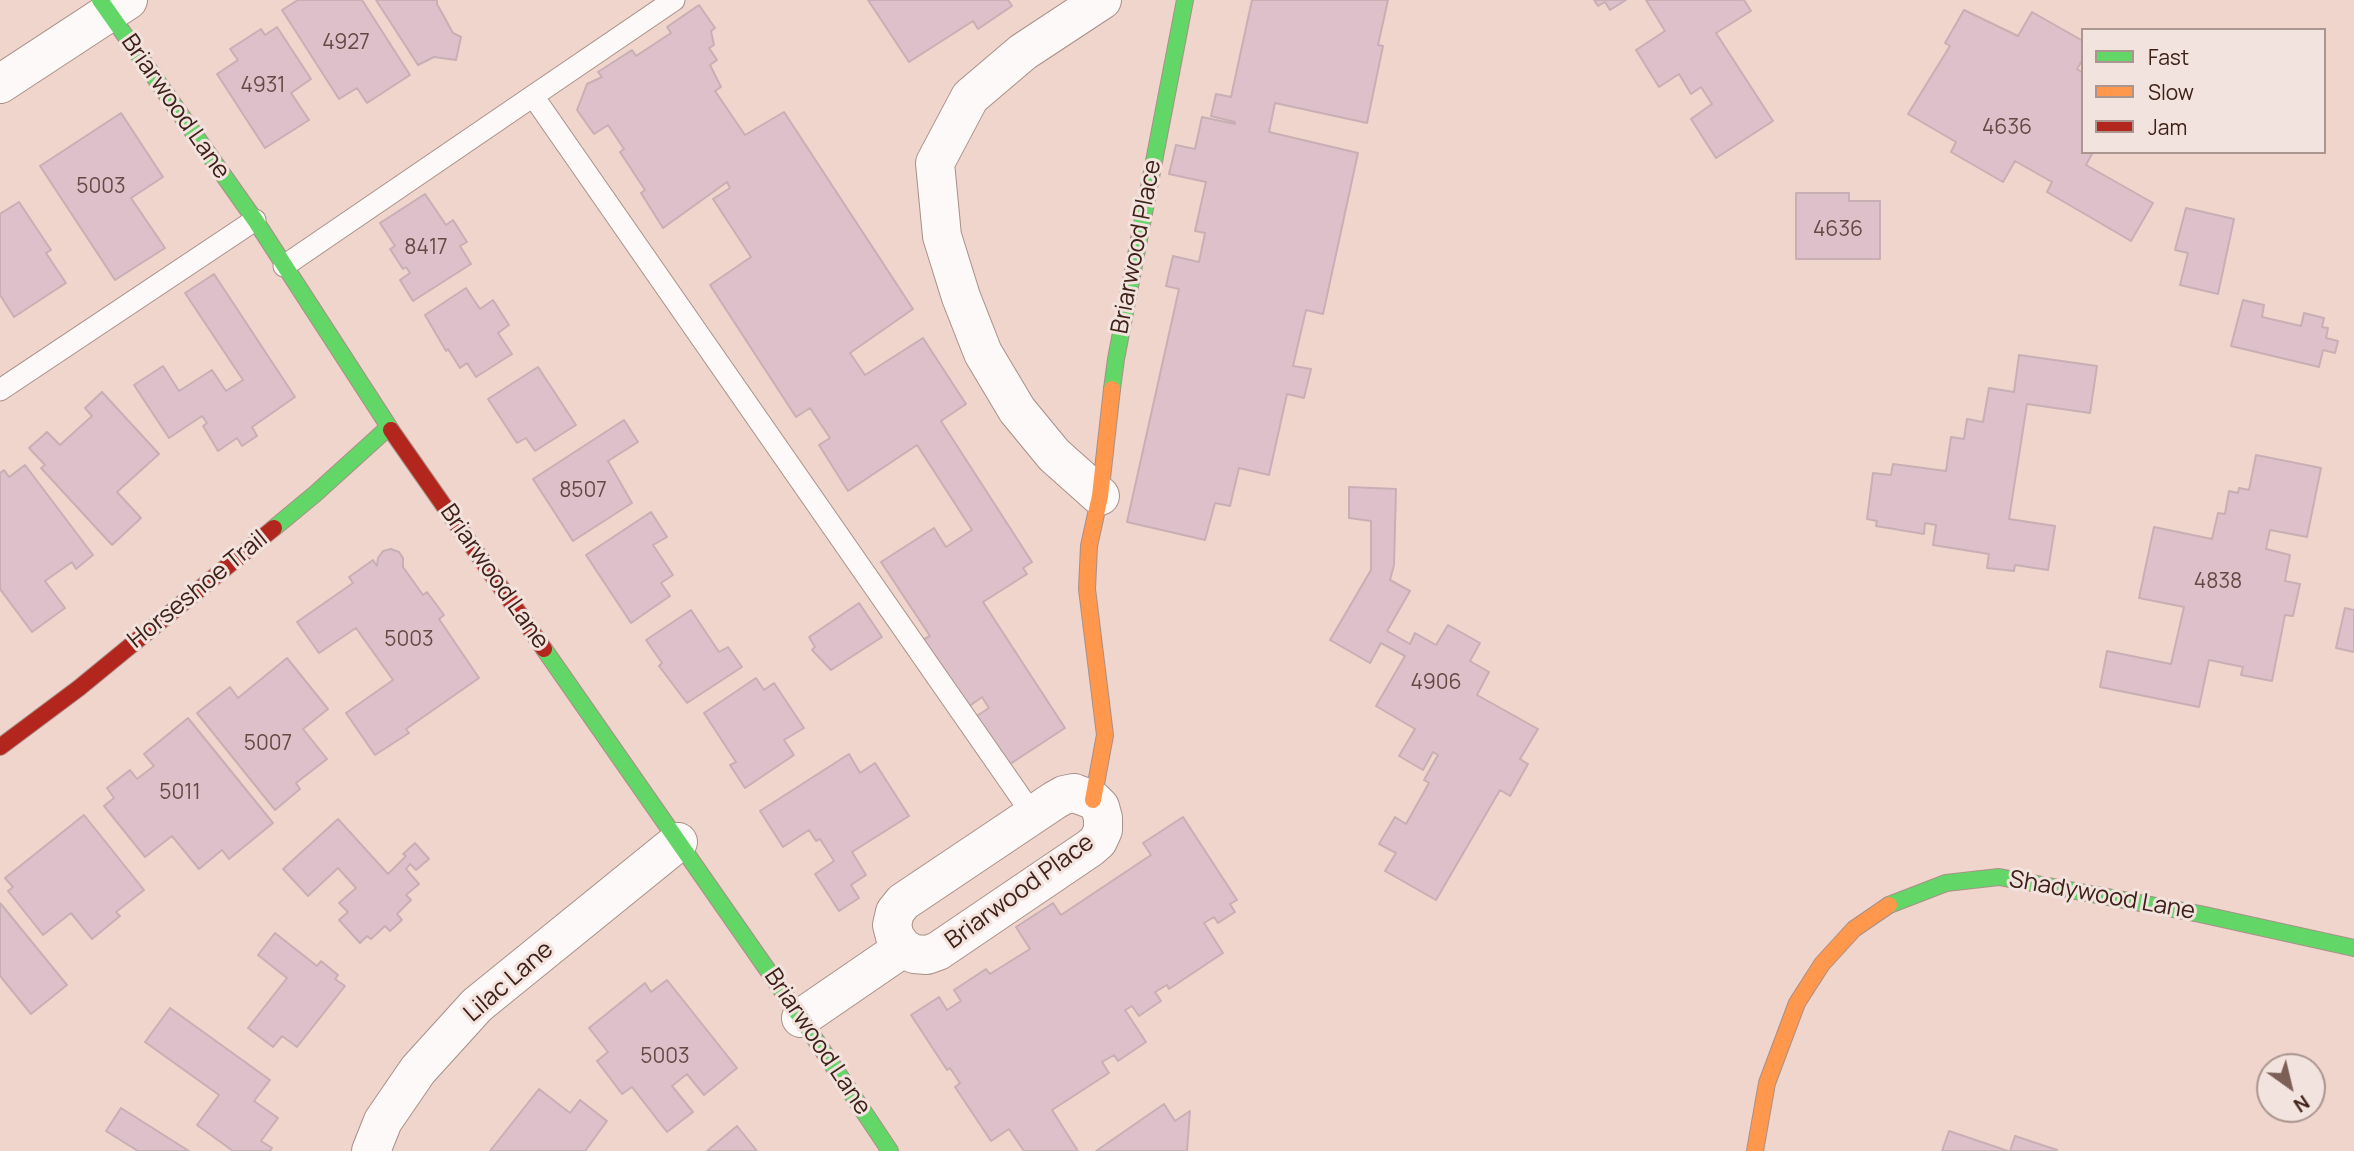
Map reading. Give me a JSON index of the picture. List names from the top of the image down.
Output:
{
  "streets": {
    "street": [
      "Briarwood Lane",
      "Briarwood Place",
      "Horseshoe Trail",
      "Shadywood Lane",
      "Lilac Lane"
    ]
  },
  "crossings": [
    ["Briarwood Lane", "Horseshoe Trail"],
    ["Briarwood Lane", "Lilac Lane"]
  ],
  "house_numbers": [
    "4927",
    "4931",
    "4636",
    "5003",
    "4636",
    "8417",
    "8507",
    "4838",
    "5003",
    "4906",
    "5007",
    "5011",
    "5003"
  ],
  "legend": ["Fast", "Slow", "Jam"],
  "north": "bottom right"
}
